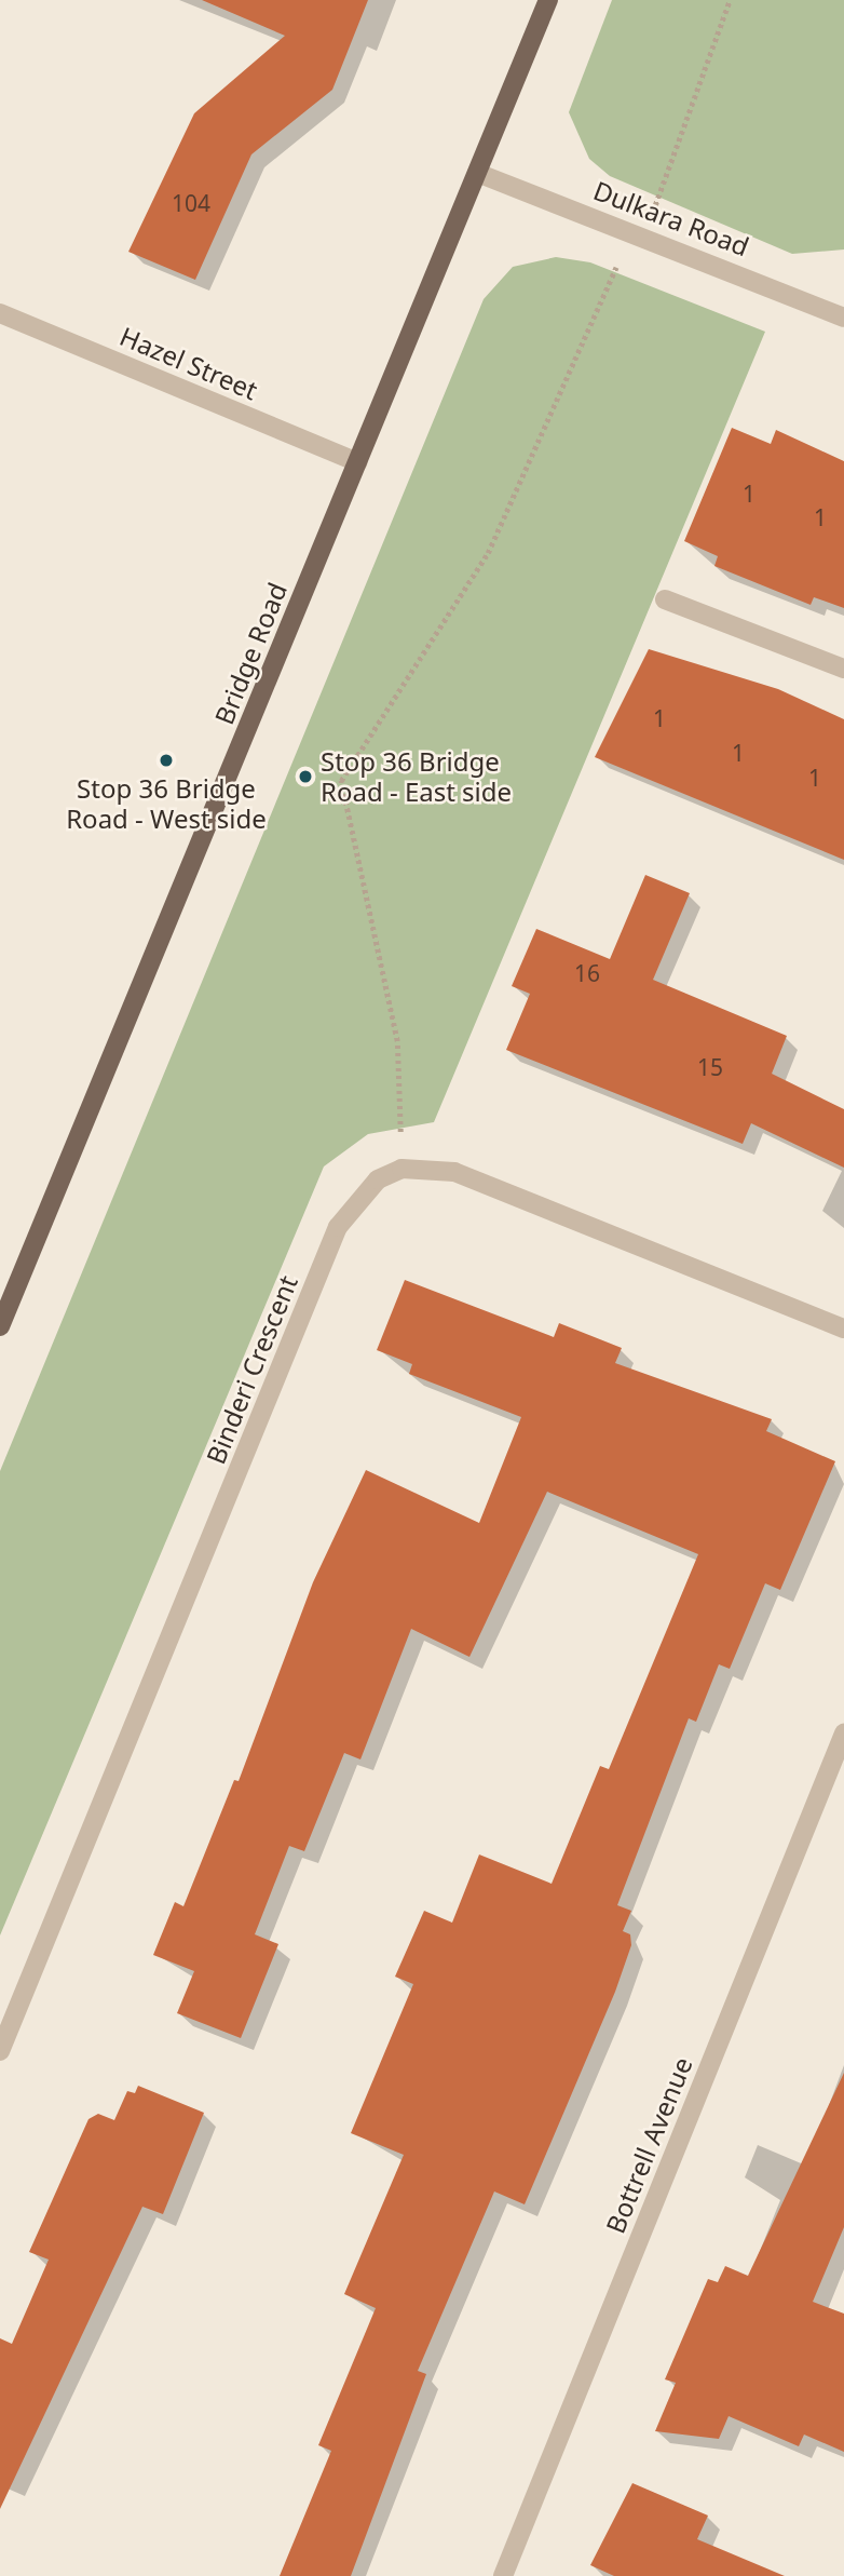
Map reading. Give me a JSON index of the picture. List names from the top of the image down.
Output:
{
  "streets": {
    "main road": ["Bridge Road"],
    "street": [
      "Dulkara Road",
      "Hazel Street",
      "Binderi Crescent",
      "Bottrell Avenue"
    ]
  },
  "crossings": [
    ["Dulkara Road", "Bridge Road"],
    ["Hazel Street", "Bridge Road"]
  ],
  "places": ["Stop 36 Bridge Road - West side", "Stop 36 Bridge Road - East side"],
  "house_numbers": [
    "104",
    "1",
    "1",
    "1",
    "1",
    "1",
    "16",
    "15"
  ]
}
